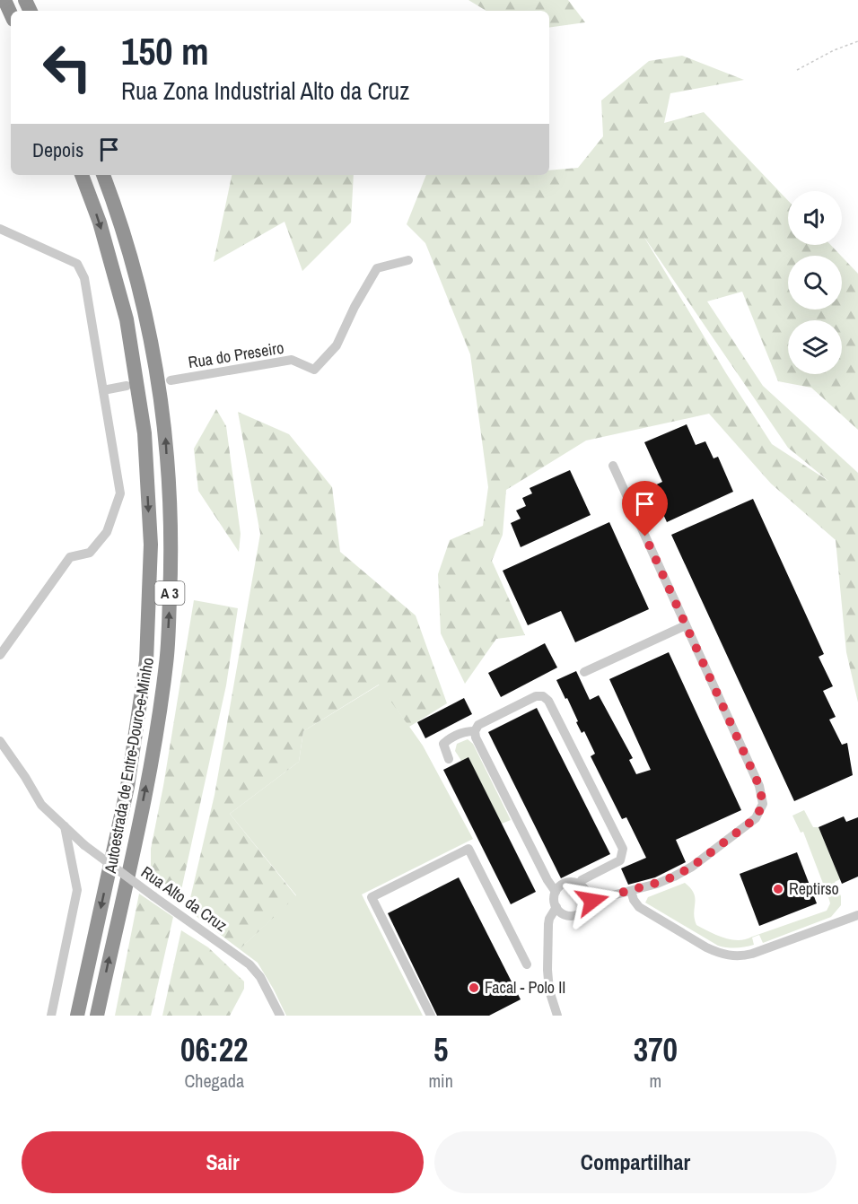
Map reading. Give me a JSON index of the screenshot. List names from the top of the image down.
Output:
{
  "streets": {
    "highway": ["A 3", "Autoestrada de Entre-Douro-e-Minho"],
    "street": ["Rua do Preseiro", "Rua Alto da Cruz"]
  },
  "places": ["Reptirso", "Facal - Polo II"],
  "page": {
    "turn": ["150 m", "Rua Zona Industrial Alto da Cruz"],
    "then": "Depois",
    "eta": [
      "06:22",
      "Chegada",
      "5",
      "min",
      "370",
      "m"
    ],
    "buttons": ["Sair", "Compartilhar"]
  }
}
